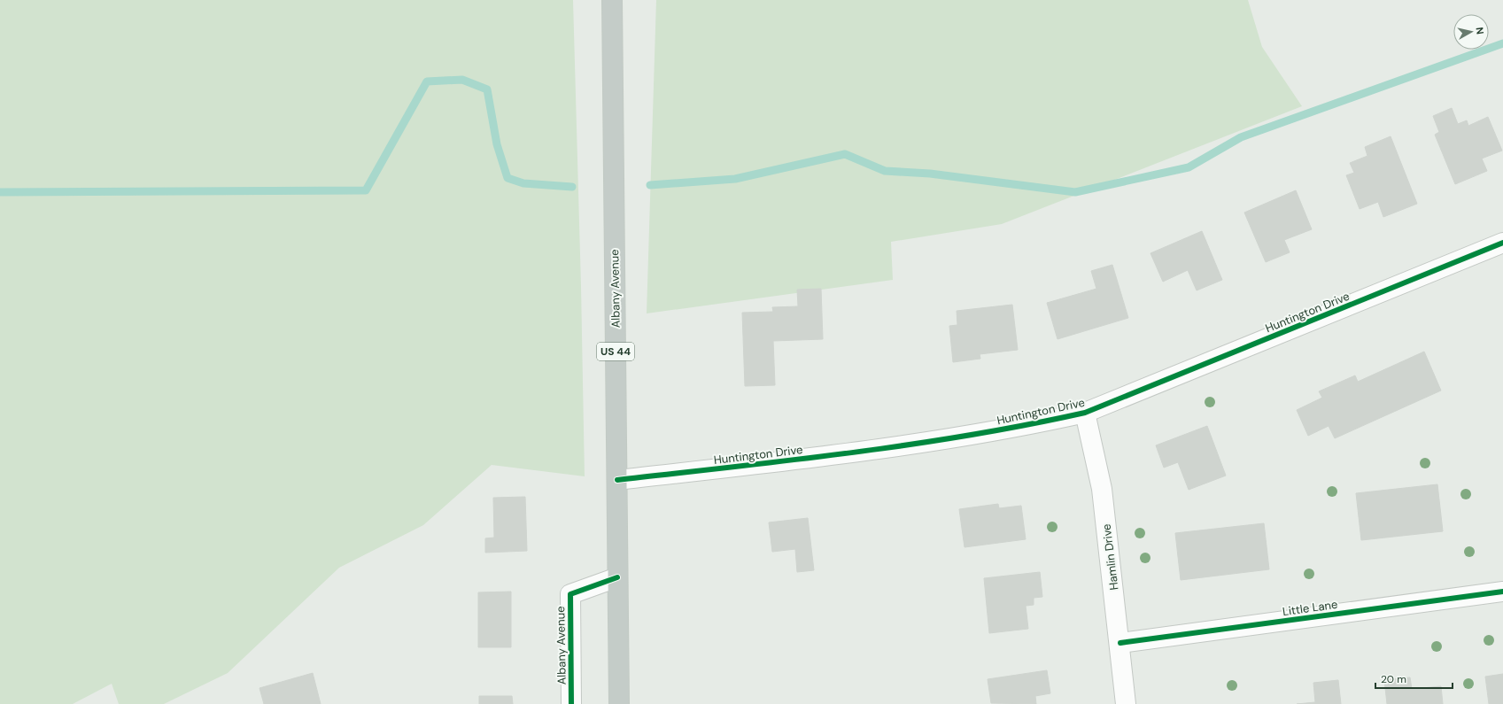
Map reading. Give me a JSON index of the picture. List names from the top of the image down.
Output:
{
  "streets": {
    "highway": ["Albany Avenue", "US 44"],
    "street": ["Huntington Drive", "Hamlin Drive", "Little Lane"]
  },
  "crossings": [
    ["Albany Avenue", "Huntington Drive"],
    ["Huntington Drive", "Hamlin Drive"],
    ["Hamlin Drive", "Little Lane"]
  ],
  "scale_bar": "20 m",
  "north": "right"
}
